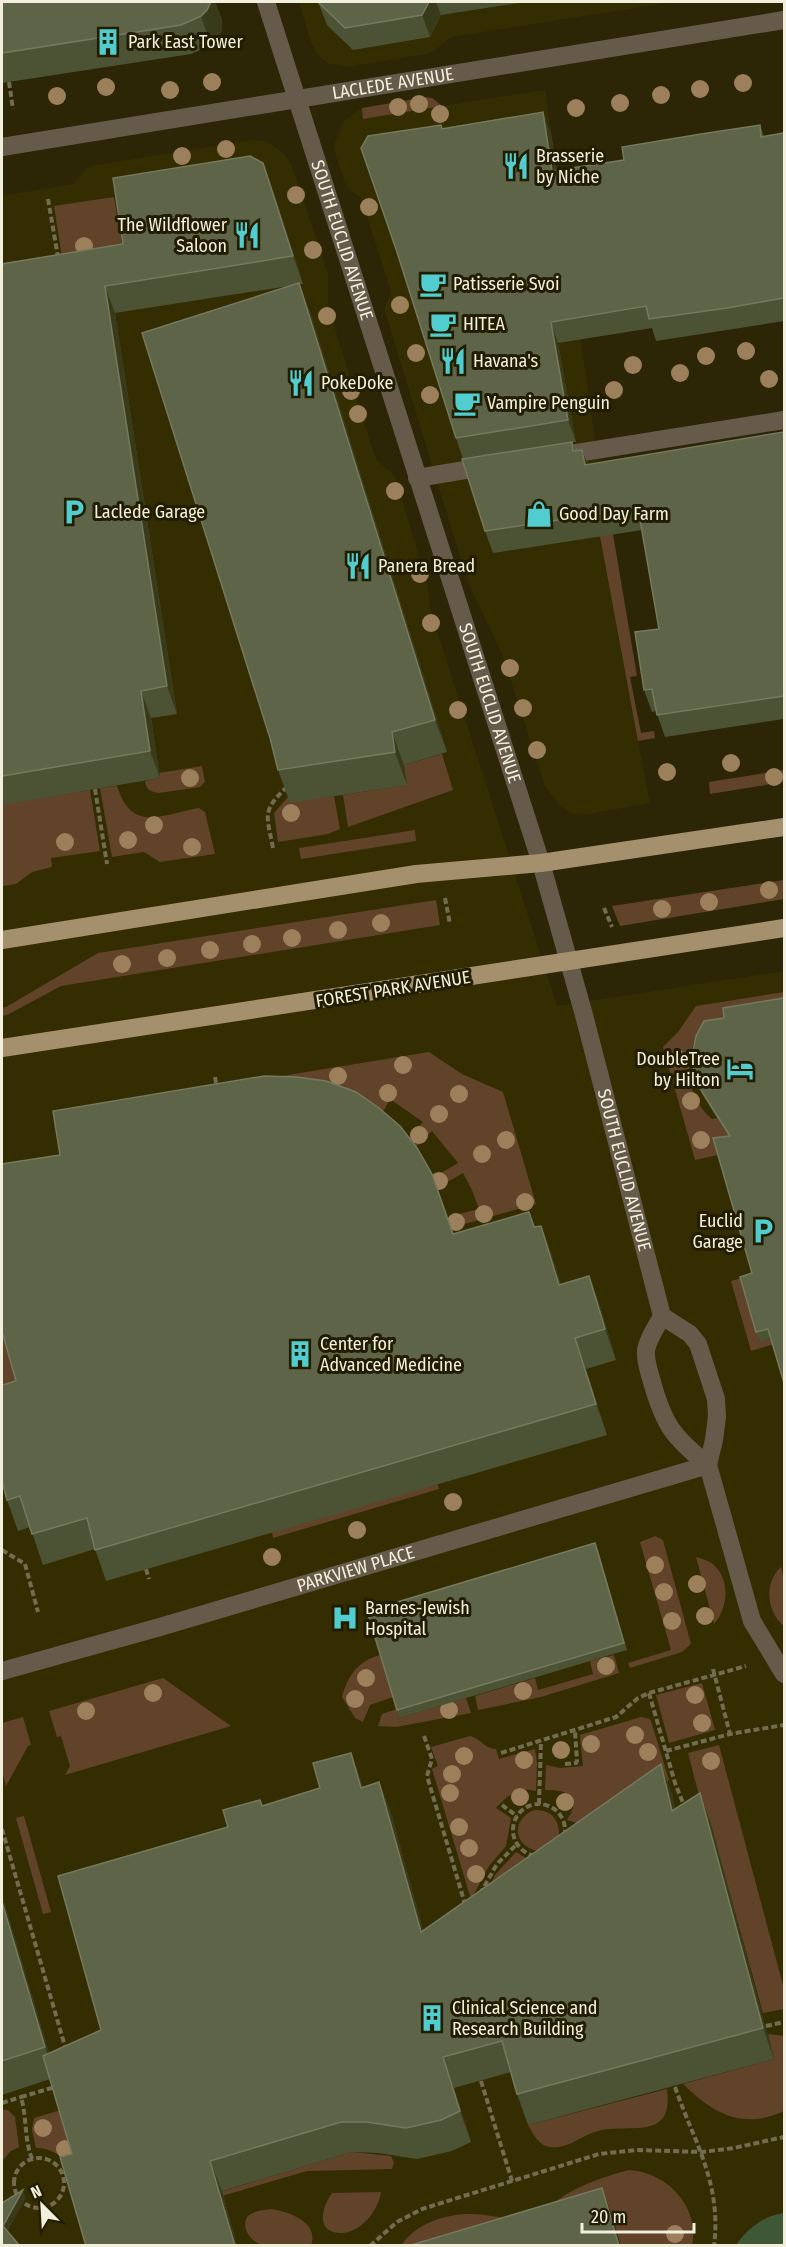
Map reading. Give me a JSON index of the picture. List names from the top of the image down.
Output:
{
  "streets": {
    "main road": ["FOREST PARK AVENUE"],
    "street": ["LACLEDE AVENUE", "SOUTH EUCLID AVENUE", "PARKVIEW PLACE"]
  },
  "crossings": [
    ["LACLEDE AVENUE", "SOUTH EUCLID AVENUE"],
    ["SOUTH EUCLID AVENUE", "FOREST PARK AVENUE"]
  ],
  "places": {
    "building": ["Park East Tower", "Center for Advanced Medicine", "Clinical Science and Research Building"],
    "restaurant": [
      "Brasserie by Niche",
      "The Wildflower Saloon",
      "Havana's",
      "PokeDoke",
      "Panera Bread"
    ],
    "cafe": ["Patisserie Svoi", "HITEA", "Vampire Penguin"],
    "parking": ["Laclede Garage", "Euclid Garage"],
    "shop": ["Good Day Farm"],
    "hotel": ["DoubleTree by Hilton"],
    "hospital": ["Barnes-Jewish Hospital"]
  },
  "scale_bar": "20 m",
  "north": "top left"
}
